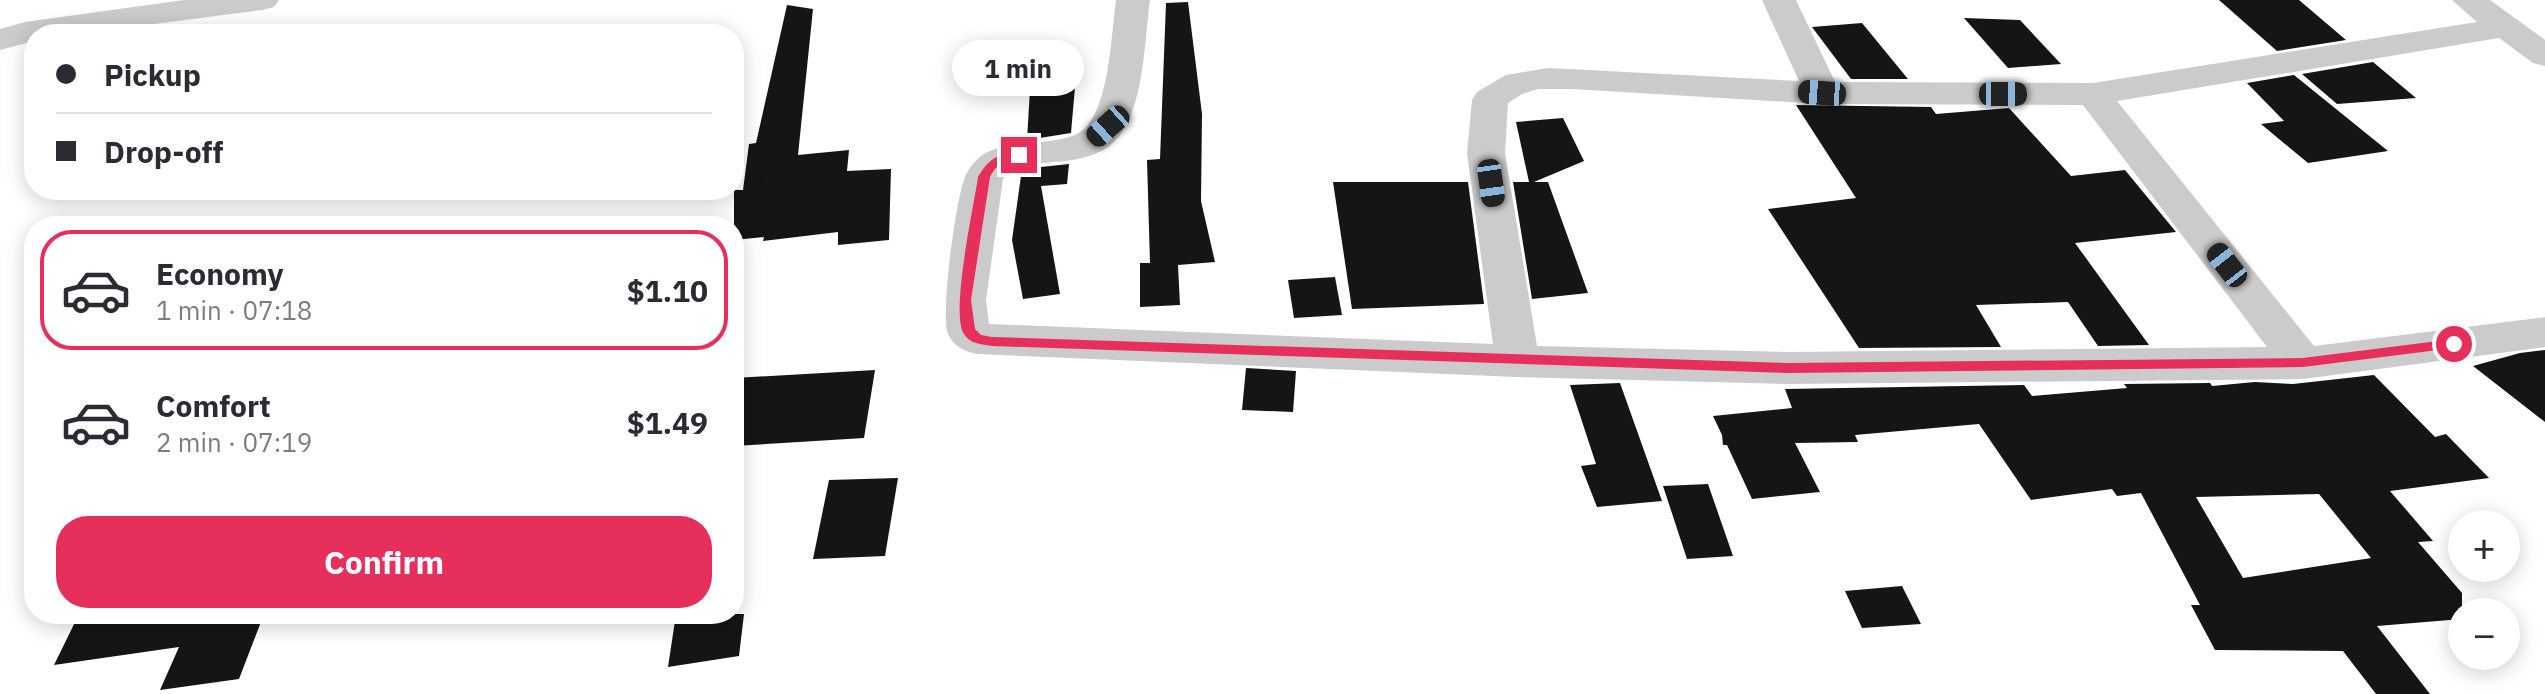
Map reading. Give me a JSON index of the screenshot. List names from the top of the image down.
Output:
{
  "page": {
    "banner": ["Pickup", "Drop-off"],
    "bubble": "1 min",
    "list": [
      {
        "name": "Economy",
        "note": "1 min · 07:18",
        "value": "$1.10"
      },
      {
        "name": "Comfort",
        "note": "2 min · 07:19",
        "value": "$1.49"
      }
    ],
    "buttons": "Confirm",
    "map_buttons": ["+", "−"]
  }
}
